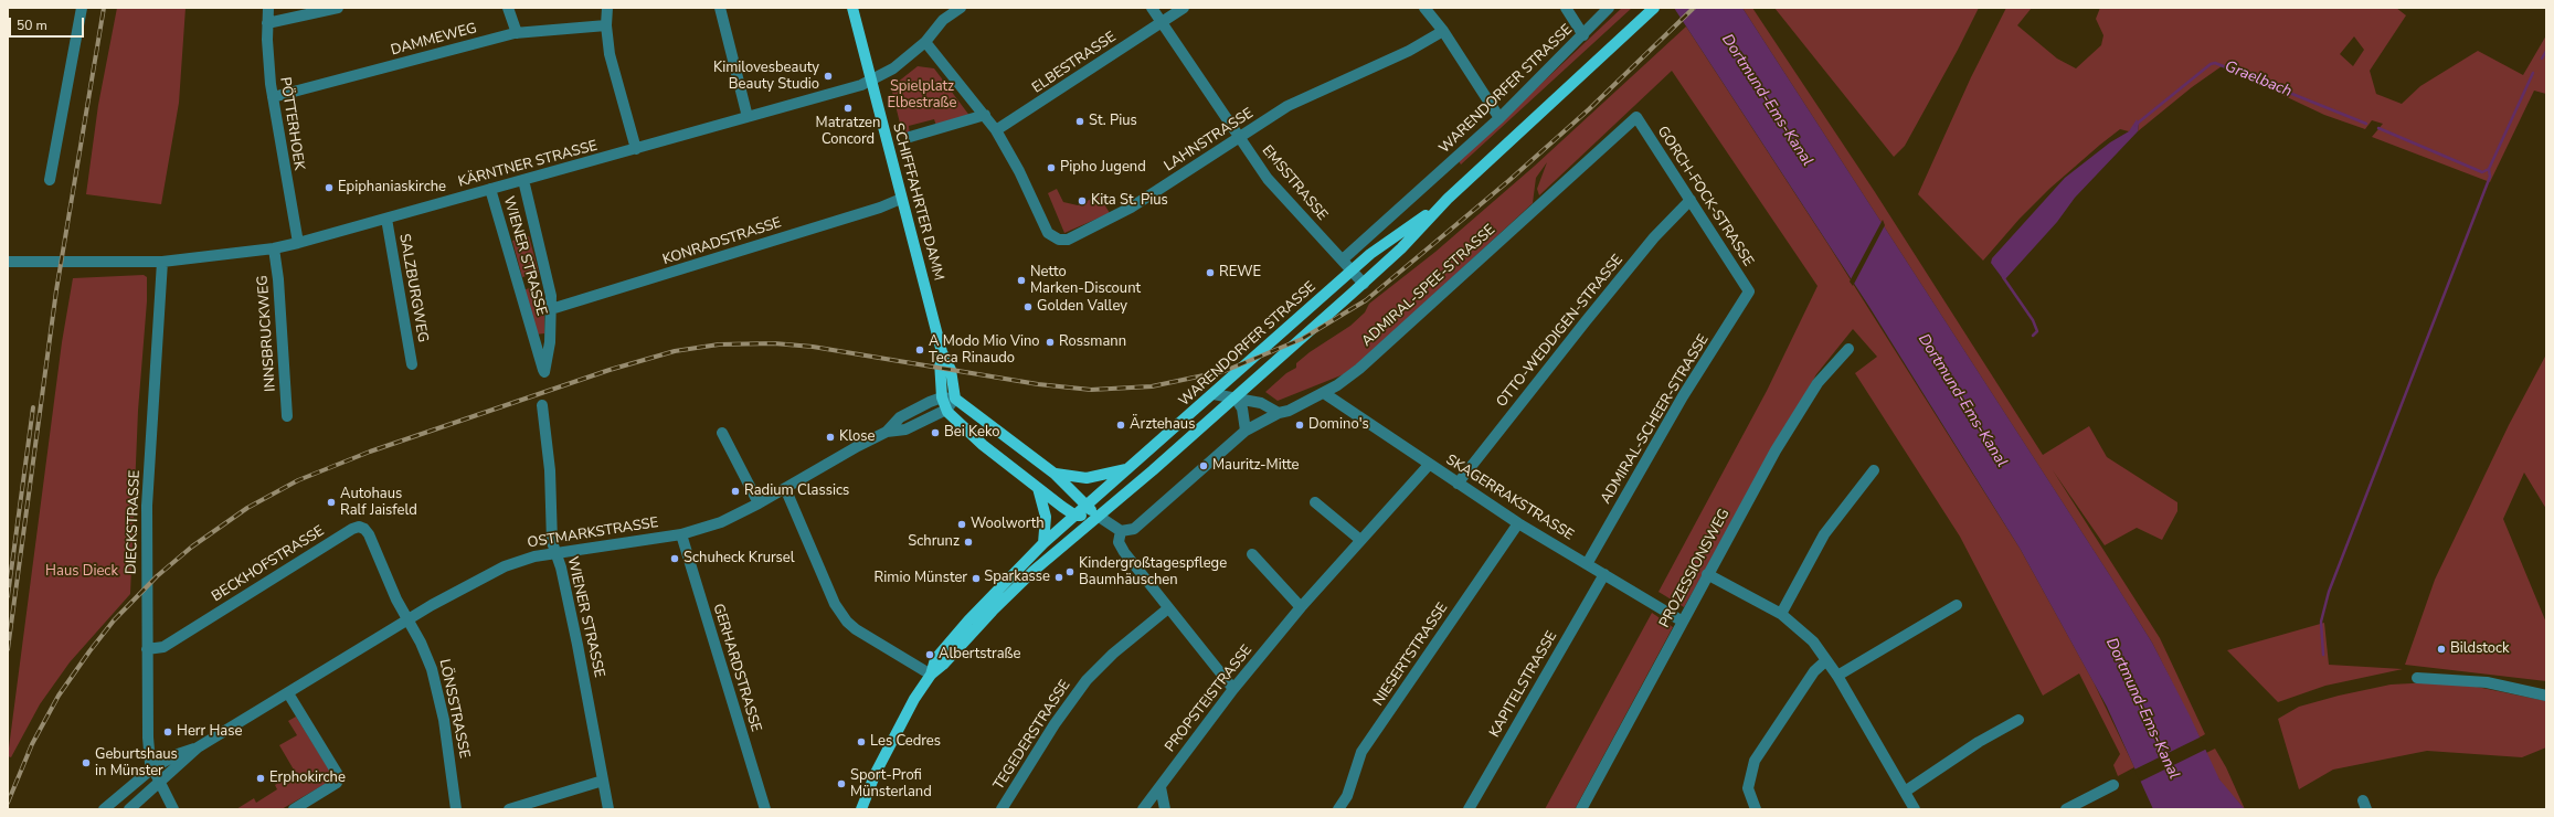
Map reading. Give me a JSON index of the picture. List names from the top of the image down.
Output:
{
  "streets": {
    "main road": ["WARENDORFER STRASSE", "SCHIFFFAHRTER DAMM"],
    "street": [
      "DAMMEWEG",
      "ELBESTRASSE",
      "PÖTTERHOEK",
      "LAHNSTRASSE",
      "KÄRNTNER STRASSE",
      "EMSSTRASSE",
      "GORCH-FOCK-STRASSE",
      "KONRADSTRASSE",
      "WIENER STRASSE",
      "ADMIRAL-SPEE-STRASSE",
      "SALZBURGWEG",
      "OTTO-WEDDIGEN-STRASSE",
      "INNSBRUCKWEG",
      "ADMIRAL-SCHEER-STRASSE",
      "SKAGERRAKSTRASSE",
      "DIECKSTRASSE",
      "OSTMARKSTRASSE",
      "BECKHOFSTRASSE",
      "PROZESSIONSWEG",
      "NIESERTSTRASSE",
      "GERHARDSTRASSE",
      "KAPITELSTRASSE",
      "PROPSTEISTRASSE",
      "LÖNSSTRASSE",
      "TEGEDERSTRASSE"
    ]
  },
  "crossings": [
    ["DAMMEWEG", "PÖTTERHOEK"],
    ["ELBESTRASSE", "LAHNSTRASSE"],
    ["ELBESTRASSE", "EMSSTRASSE"],
    ["WARENDORFER STRASSE", "EMSSTRASSE"],
    ["WARENDORFER STRASSE", "SCHIFFFAHRTER DAMM"],
    ["PÖTTERHOEK", "KÄRNTNER STRASSE"],
    ["LAHNSTRASSE", "EMSSTRASSE"],
    ["KÄRNTNER STRASSE", "SCHIFFFAHRTER DAMM"],
    ["KÄRNTNER STRASSE", "WIENER STRASSE"],
    ["KÄRNTNER STRASSE", "SALZBURGWEG"],
    ["KÄRNTNER STRASSE", "INNSBRUCKWEG"],
    ["KÄRNTNER STRASSE", "DIECKSTRASSE"],
    ["GORCH-FOCK-STRASSE", "ADMIRAL-SPEE-STRASSE"],
    ["GORCH-FOCK-STRASSE", "OTTO-WEDDIGEN-STRASSE"],
    ["GORCH-FOCK-STRASSE", "ADMIRAL-SCHEER-STRASSE"],
    ["SCHIFFFAHRTER DAMM", "KONRADSTRASSE"],
    ["SCHIFFFAHRTER DAMM", "OSTMARKSTRASSE"],
    ["KONRADSTRASSE", "WIENER STRASSE"],
    ["WIENER STRASSE", "OSTMARKSTRASSE"],
    ["ADMIRAL-SPEE-STRASSE", "SKAGERRAKSTRASSE"],
    ["OTTO-WEDDIGEN-STRASSE", "SKAGERRAKSTRASSE"],
    ["ADMIRAL-SCHEER-STRASSE", "SKAGERRAKSTRASSE"],
    ["SKAGERRAKSTRASSE", "PROZESSIONSWEG"],
    ["SKAGERRAKSTRASSE", "NIESERTSTRASSE"],
    ["SKAGERRAKSTRASSE", "KAPITELSTRASSE"],
    ["SKAGERRAKSTRASSE", "PROPSTEISTRASSE"],
    ["DIECKSTRASSE", "OSTMARKSTRASSE"],
    ["DIECKSTRASSE", "BECKHOFSTRASSE"],
    ["OSTMARKSTRASSE", "BECKHOFSTRASSE"],
    ["OSTMARKSTRASSE", "GERHARDSTRASSE"],
    ["OSTMARKSTRASSE", "LÖNSSTRASSE"],
    ["BECKHOFSTRASSE", "LÖNSSTRASSE"]
  ],
  "water": ["Graelbach", "Dortmund-Ems-Kanal"],
  "parks": ["Spielplatz Elbestraße", "Haus Dieck"],
  "places": [
    "Kimilovesbeauty Beauty Studio",
    "Matratzen Concord",
    "St. Pius",
    "Pipho Jugend",
    "Epiphaniaskirche",
    "Kita St. Pius",
    "REWE",
    "Netto Marken-Discount",
    "Golden Valley",
    "Rossmann",
    "A Modo Mio Vino Teca Rinaudo",
    "Ärztehaus",
    "Domino's",
    "Bei Keko",
    "Klose",
    "Mauritz-Mitte",
    "Radium Classics",
    "Autohaus Ralf Jaisfeld",
    "Woolworth",
    "Schrunz",
    "Schuheck Krursel",
    "Kindergroßtagespflege Baumhäuschen",
    "Sparkasse",
    "Rimio Münster",
    "Bildstock",
    "Albertstraße",
    "Herr Hase",
    "Les Cedres",
    "Geburtshaus in Münster",
    "Erphokirche",
    "Sport-Profi Münsterland"
  ],
  "scale_bar": "50 m"
}
